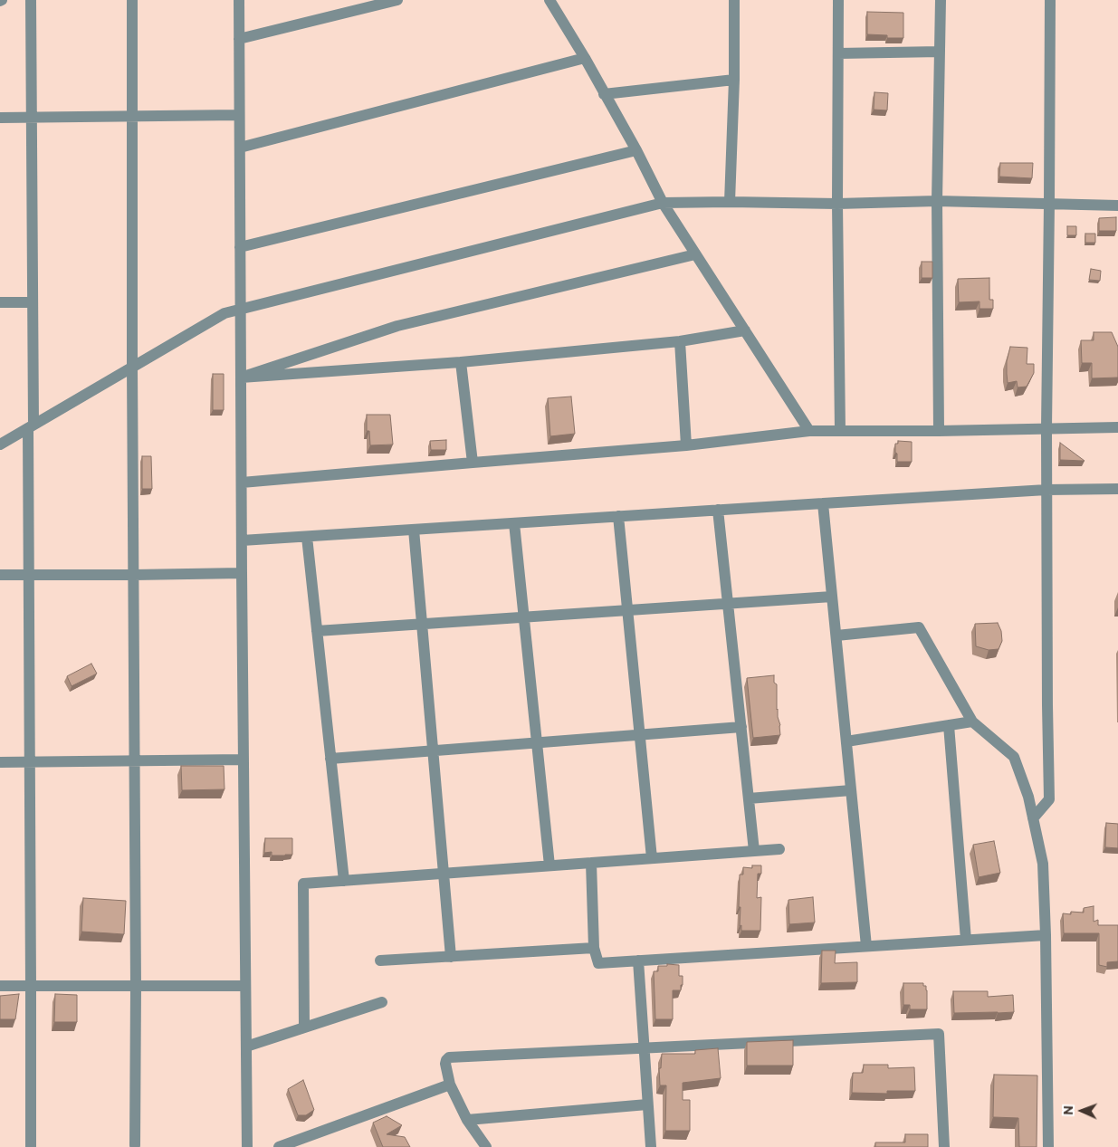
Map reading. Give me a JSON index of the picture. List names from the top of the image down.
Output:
{
  "north": "left"
}
